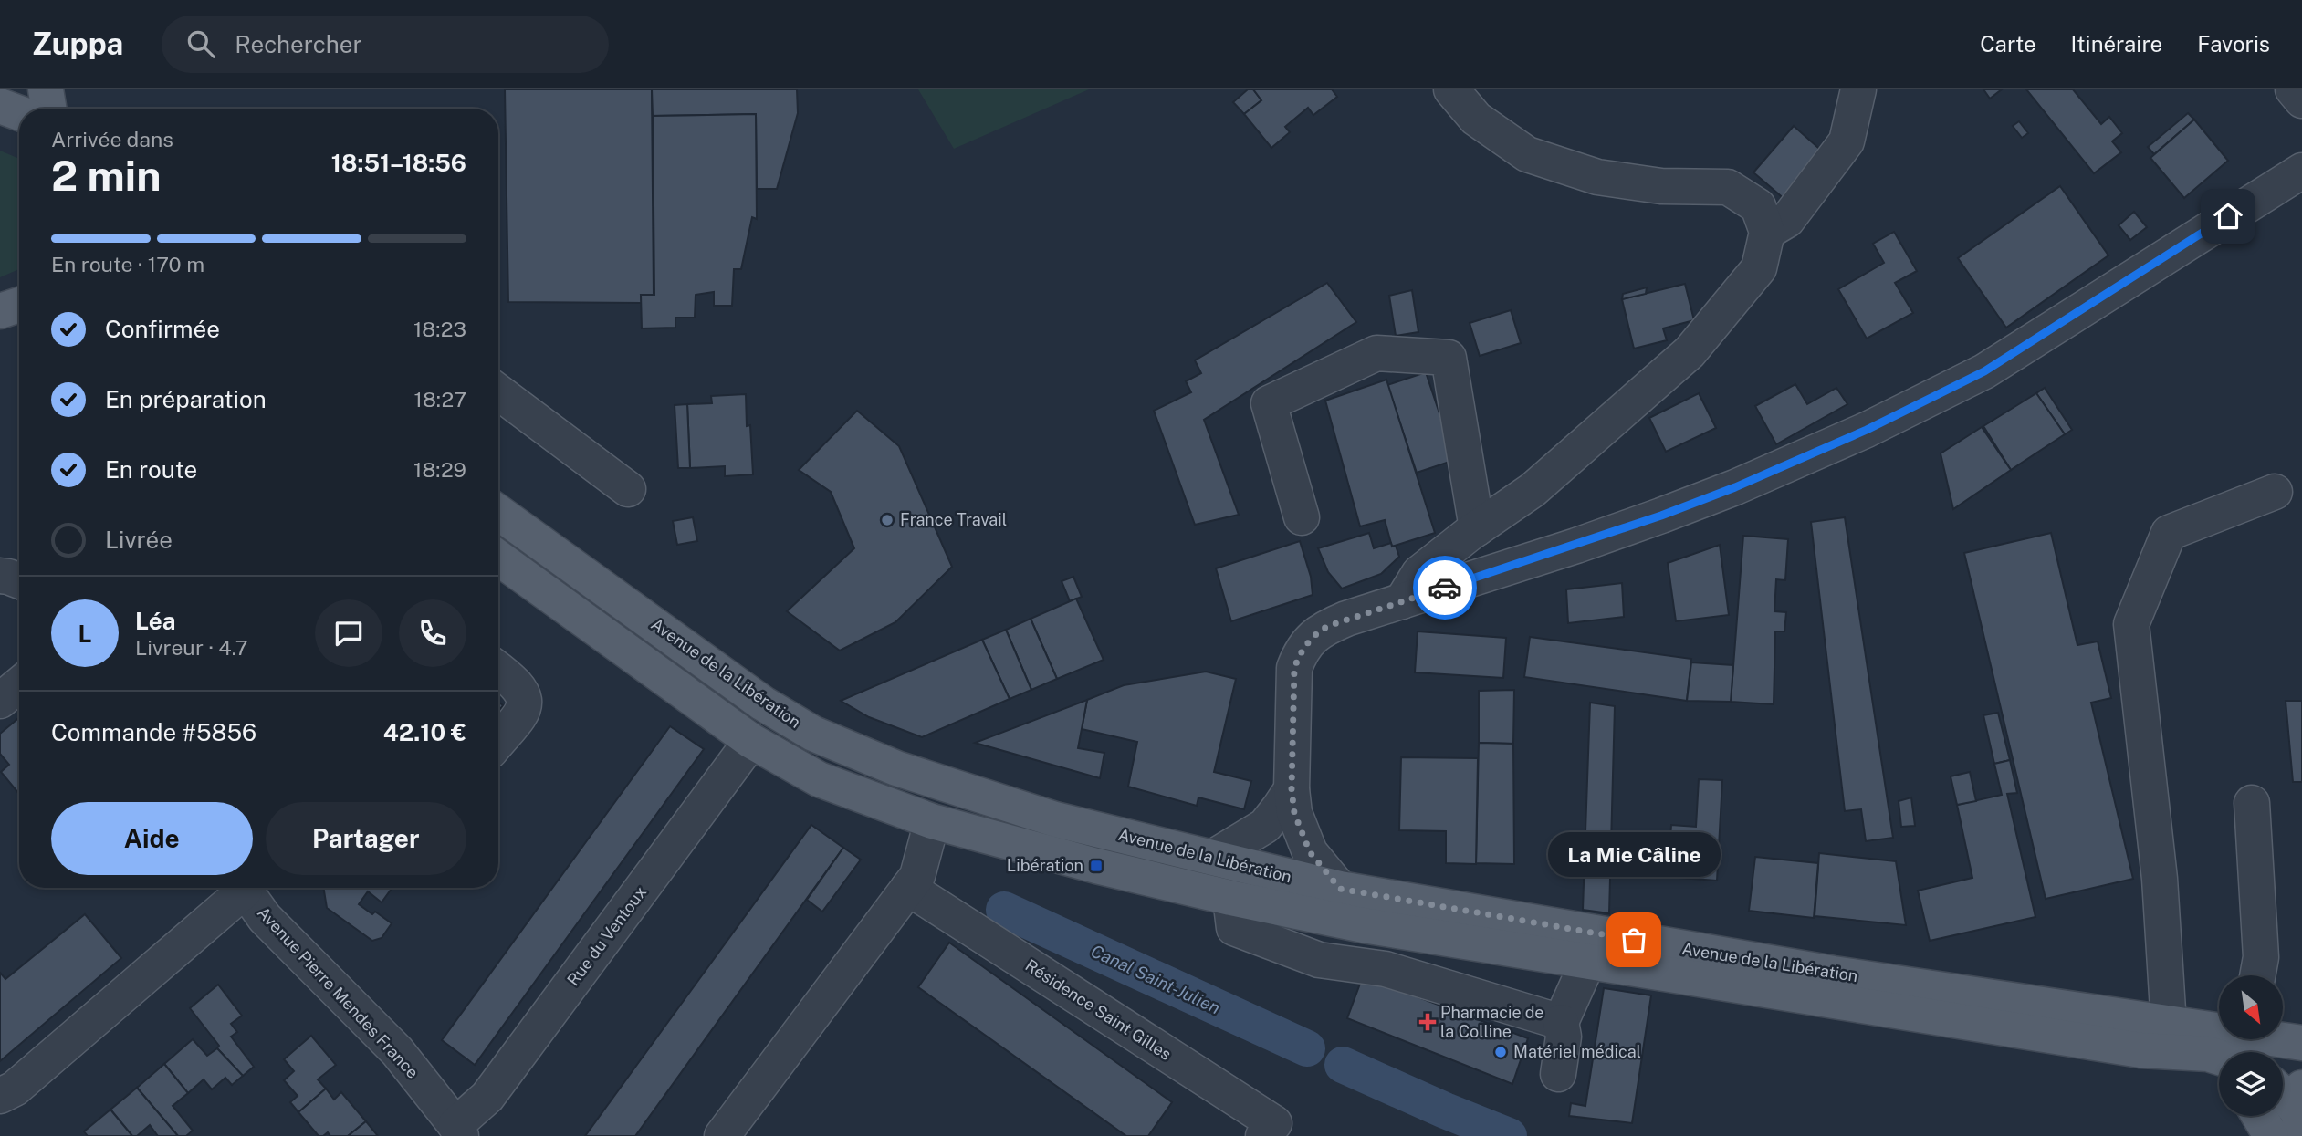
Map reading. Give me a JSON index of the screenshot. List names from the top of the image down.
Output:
{
  "streets": {
    "main road": ["Avenue de la Libération"],
    "street": ["Rue du Ventoux", "Avenue Pierre Mendès France", "Résidence Saint Gilles"]
  },
  "crossings": [
    ["Avenue de la Libération", "Rue du Ventoux"],
    ["Rue du Ventoux", "Avenue Pierre Mendès France"]
  ],
  "water": ["Canal Saint-Julien"],
  "places": {
    "other": ["France Travail", "La Mie Câline", "Matériel médical"],
    "transit": ["Libération"],
    "health": ["Pharmacie de la Colline"]
  },
  "north": "bottom right",
  "page": {
    "header": "Zuppa",
    "search": "Rechercher",
    "nav": ["Carte", "Itinéraire", "Favoris"],
    "heading": ["2 min", "Arrivée dans", "18:51–18:56"],
    "panel": [
      "Léa",
      "Livreur · 4.7",
      "Commande #5856",
      "42.10 €"
    ],
    "bar": "En route · 170 m",
    "list": [
      ["Confirmée", "18:23"],
      ["En préparation", "18:27"],
      ["En route", "18:29"],
      "Livrée"
    ],
    "round": "L",
    "buttons": ["Aide", "Partager"],
    "bubble": "La Mie Câline"
  }
}
